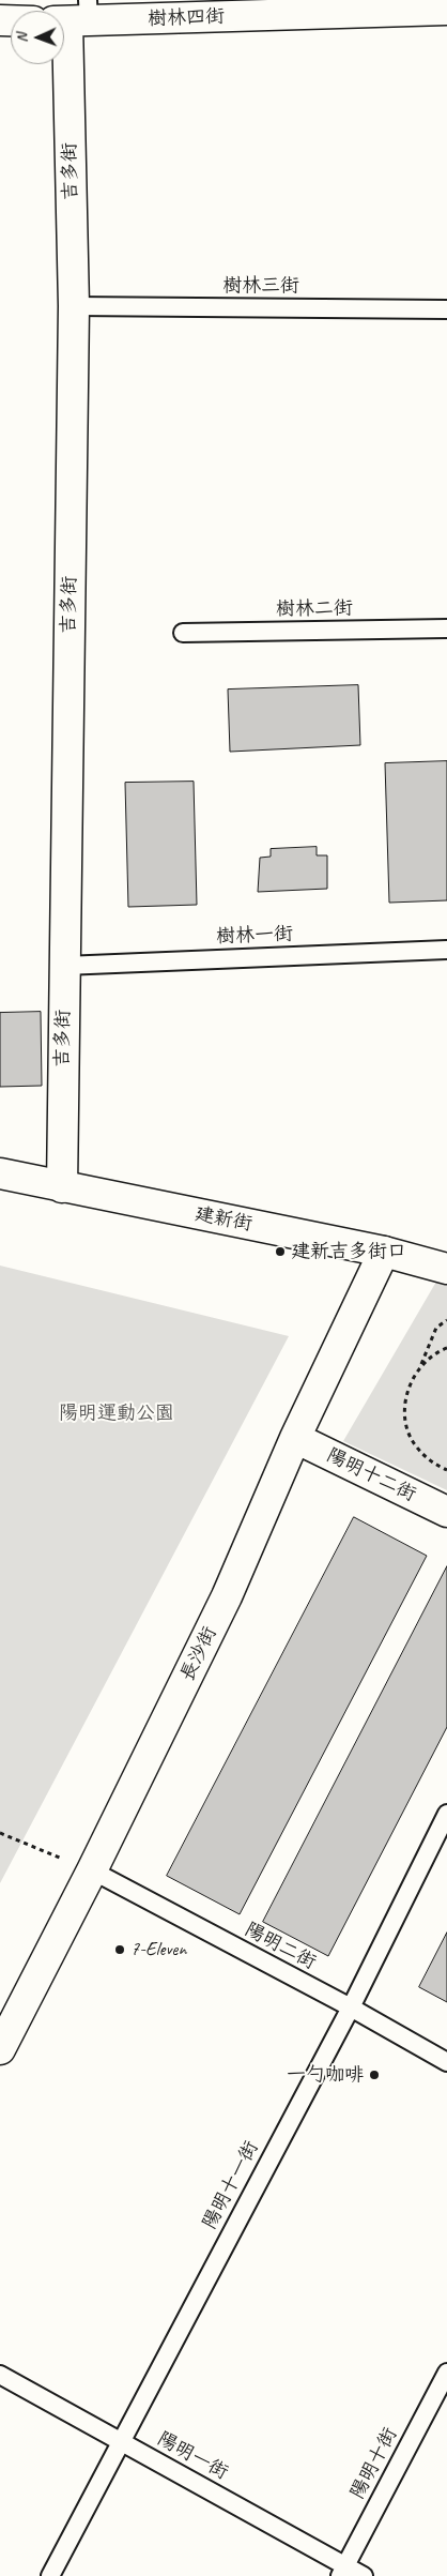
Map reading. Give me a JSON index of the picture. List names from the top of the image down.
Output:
{
  "streets": {
    "street": [
      "樹林四街",
      "吉多街",
      "建新街",
      "陽明十二街",
      "長沙街"
    ],
    "lane": [
      "樹林三街",
      "樹林二街",
      "樹林一街",
      "陽明二街",
      "陽明十一街",
      "陽明一街",
      "陽明十街"
    ]
  },
  "crossings": [
    ["樹林四街", "吉多街"],
    ["吉多街", "樹林三街"],
    ["吉多街", "樹林一街"],
    ["吉多街", "建新街"],
    ["建新街", "長沙街"],
    ["陽明十二街", "長沙街"],
    ["長沙街", "陽明二街"],
    ["陽明二街", "陽明十一街"],
    ["陽明十一街", "陽明一街"],
    ["陽明一街", "陽明十街"]
  ],
  "parks": ["陽明運動公園"],
  "places": ["建新吉多街口", "7-Eleven", "一勺咖啡"],
  "north": "left"
}
